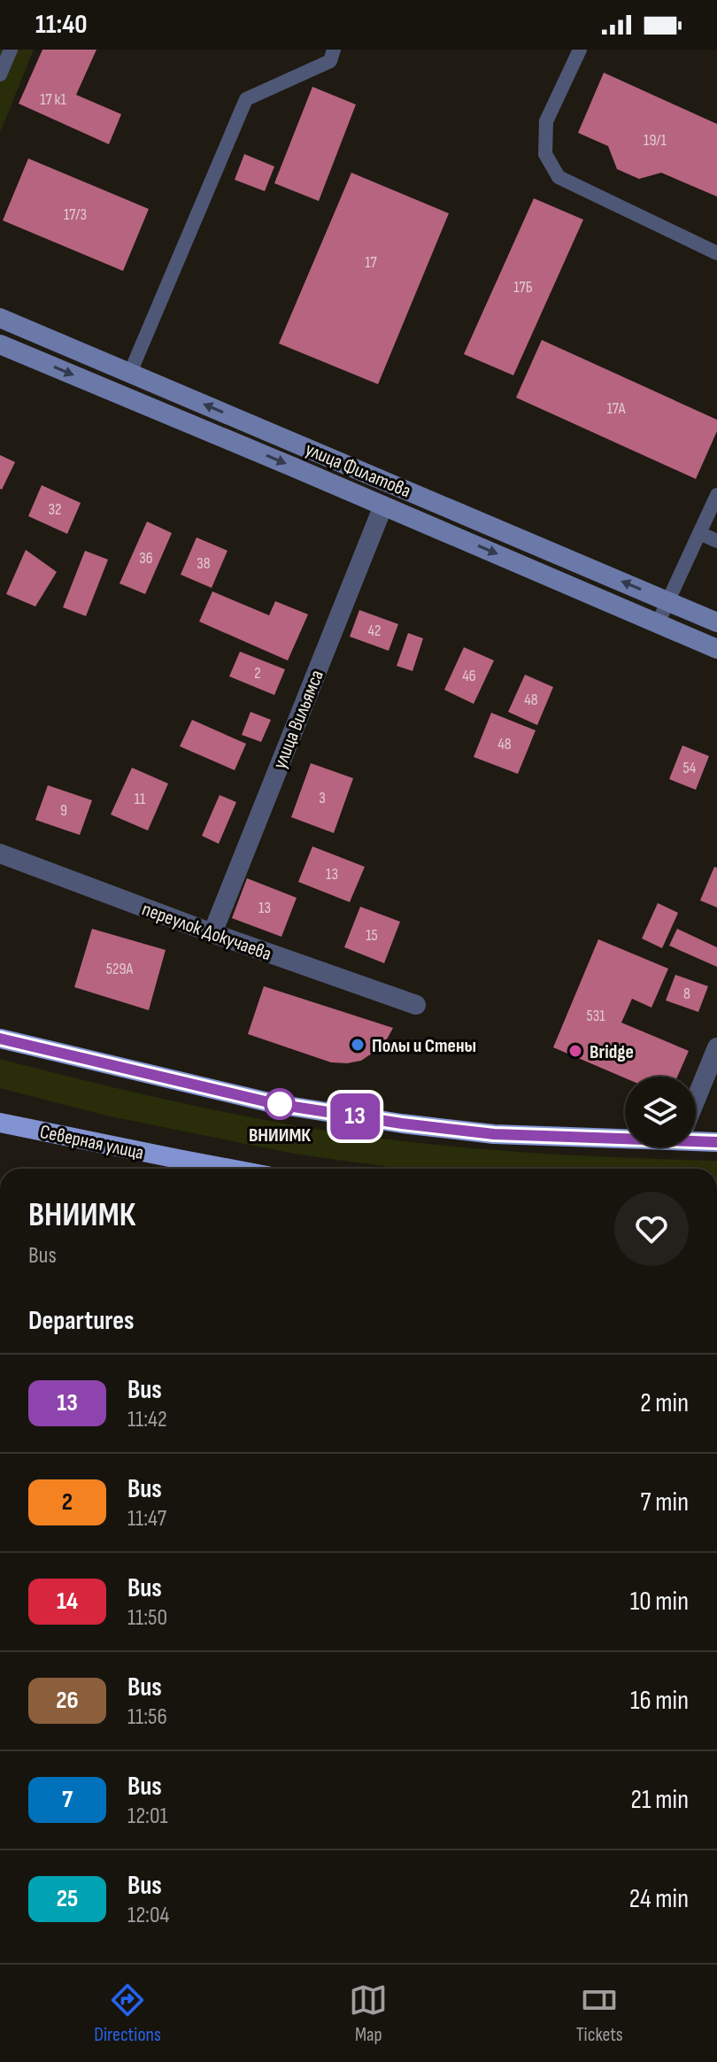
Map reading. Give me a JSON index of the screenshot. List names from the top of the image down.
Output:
{
  "streets": {
    "main road": ["улица Филатова", "Северная улица"],
    "street": ["улица Вильямса", "переулок Докучаева"]
  },
  "crossings": [
    ["улица Вильямса", "переулок Докучаева"]
  ],
  "places": ["Полы и Стены", "Bridge", "ВНИИМК"],
  "lines": ["bus line 13"],
  "house_numbers": [
    "17 к1",
    "19/1",
    "17/3",
    "17",
    "17Б",
    "17А",
    "32",
    "36",
    "38",
    "42",
    "2",
    "46",
    "48",
    "48",
    "54",
    "3",
    "11",
    "9",
    "13",
    "13",
    "15",
    "529А",
    "8",
    "531"
  ],
  "page": {
    "status": "11:40",
    "on_map": "13",
    "heading": [
      ["ВНИИМК", "Bus"],
      "Departures"
    ],
    "list": [
      {
        "mark": "13",
        "name": "Bus",
        "note": "11:42",
        "value": "2 min"
      },
      {
        "mark": "2",
        "name": "Bus",
        "note": "11:47",
        "value": "7 min"
      },
      {
        "mark": "14",
        "name": "Bus",
        "note": "11:50",
        "value": "10 min"
      },
      {
        "mark": "26",
        "name": "Bus",
        "note": "11:56",
        "value": "16 min"
      },
      {
        "mark": "7",
        "name": "Bus",
        "note": "12:01",
        "value": "21 min"
      },
      {
        "mark": "25",
        "name": "Bus",
        "note": "12:04",
        "value": "24 min"
      }
    ],
    "tabs": ["Directions", "Map", "Tickets"]
  }
}
